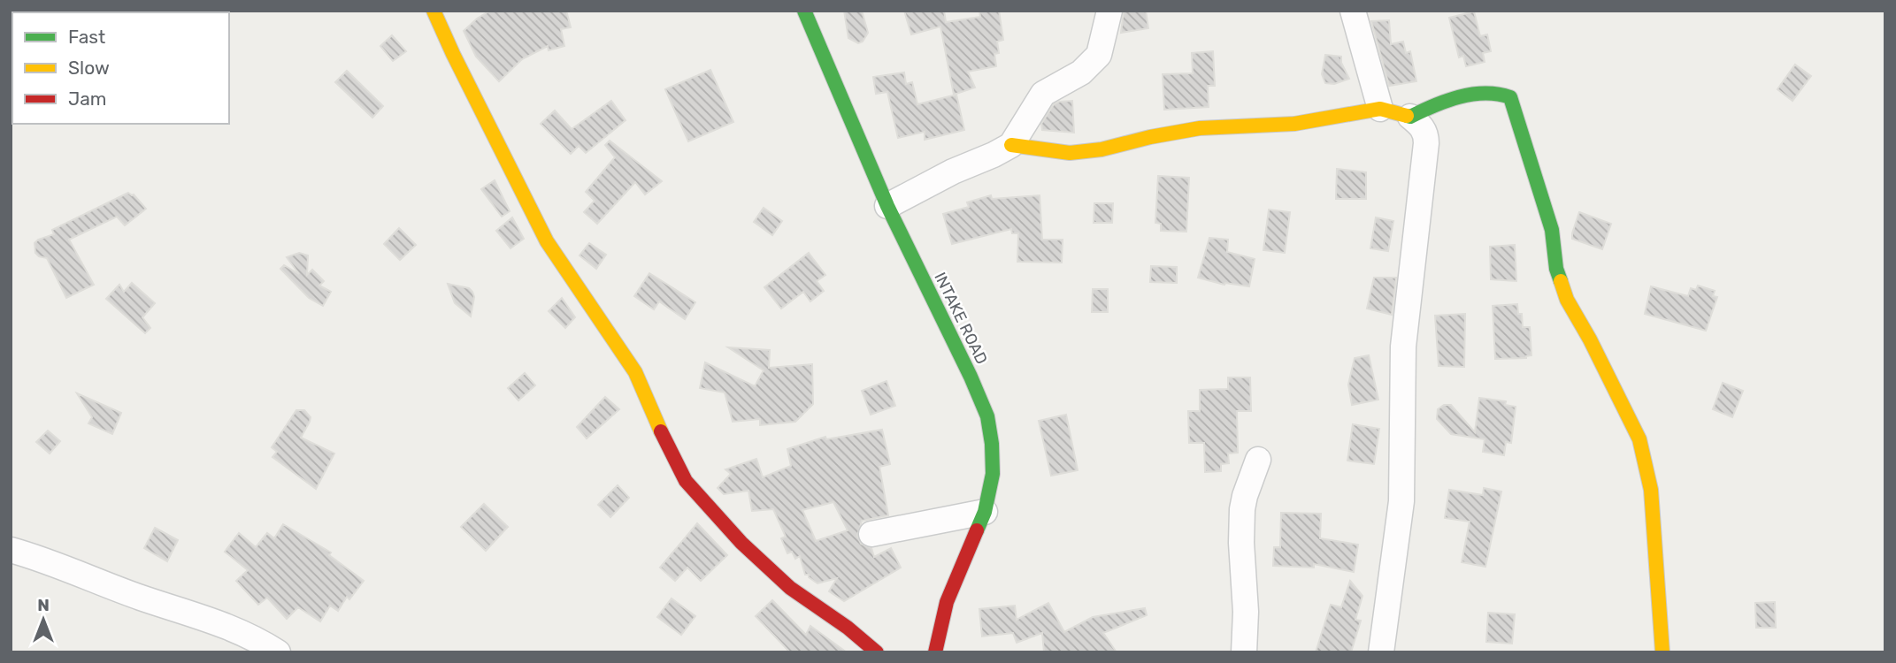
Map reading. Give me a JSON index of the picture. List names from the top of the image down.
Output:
{
  "streets": {
    "street": ["INTAKE ROAD"]
  },
  "legend": ["Fast", "Slow", "Jam"],
  "north": "top"
}
